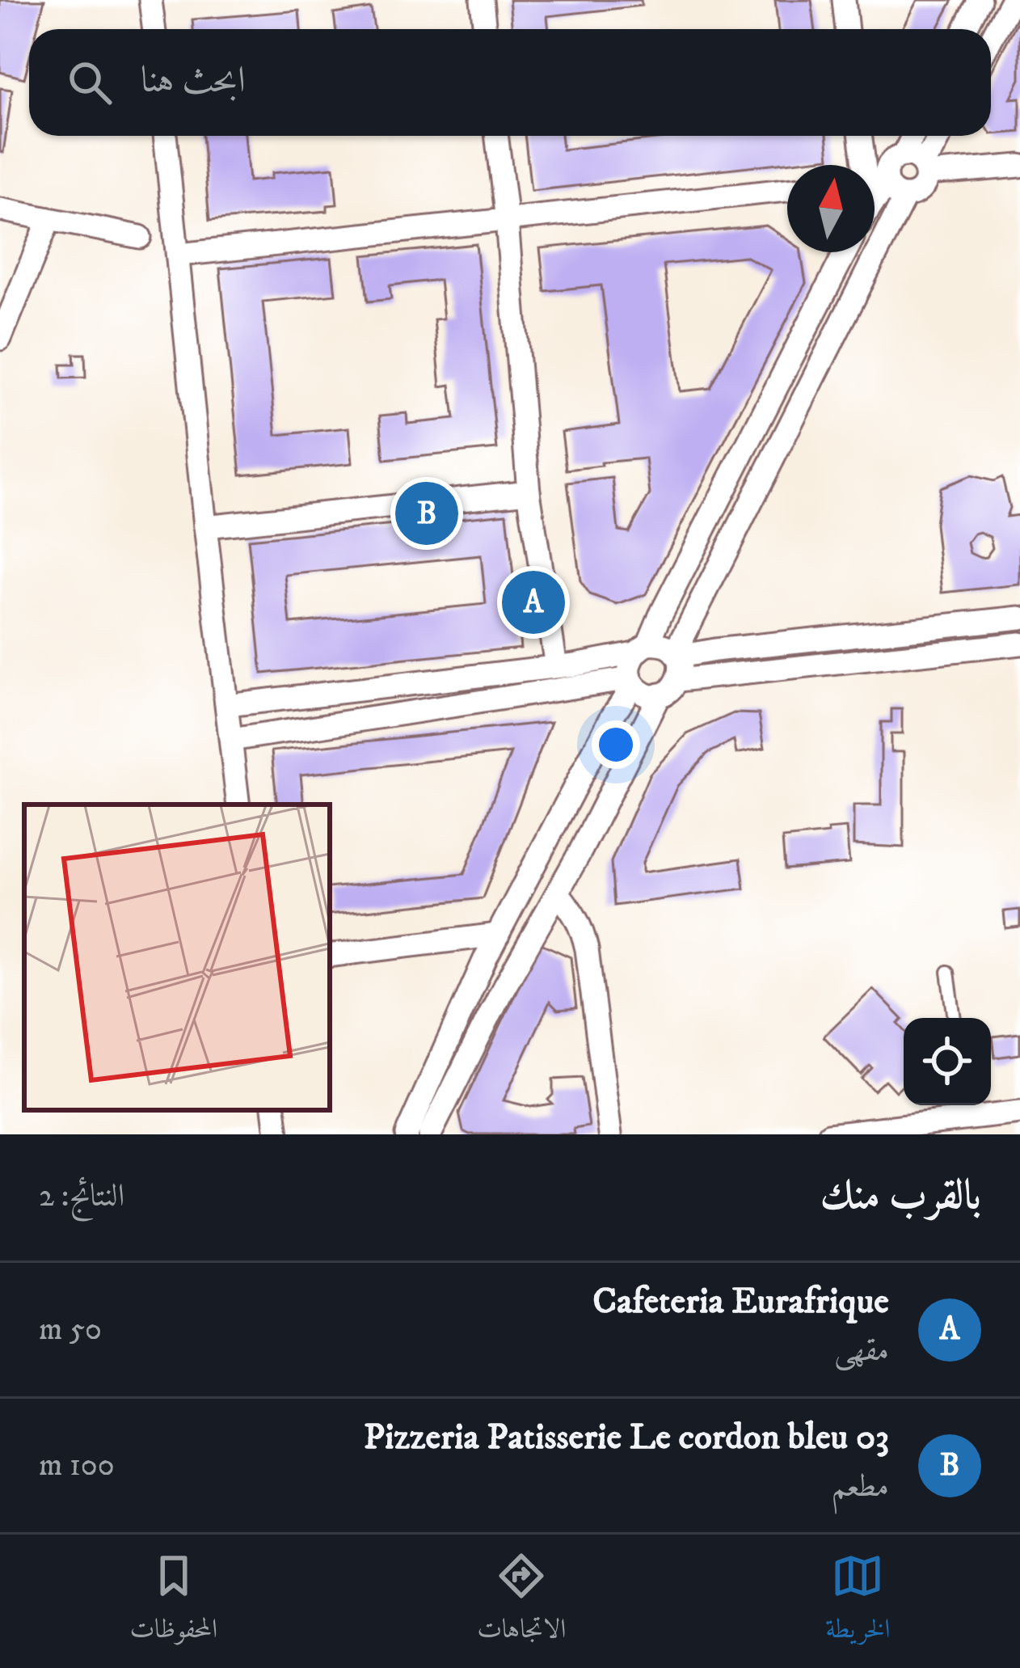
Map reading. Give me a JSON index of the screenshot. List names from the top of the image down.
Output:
{
  "north": "top",
  "page": {
    "search": "ابحث هنا",
    "pins": ["B", "A"],
    "heading": ["بالقرب منك", "النتائج: 2"],
    "list": [
      {
        "mark": "A",
        "name": "Cafeteria Eurafrique",
        "note": "مقهى",
        "value": "50 m"
      },
      {
        "mark": "B",
        "name": "Pizzeria Patisserie Le cordon bleu 03",
        "note": "مطعم",
        "value": "100 m"
      }
    ],
    "nav": ["الخريطة", "الاتجاهات", "المحفوظات"]
  }
}
